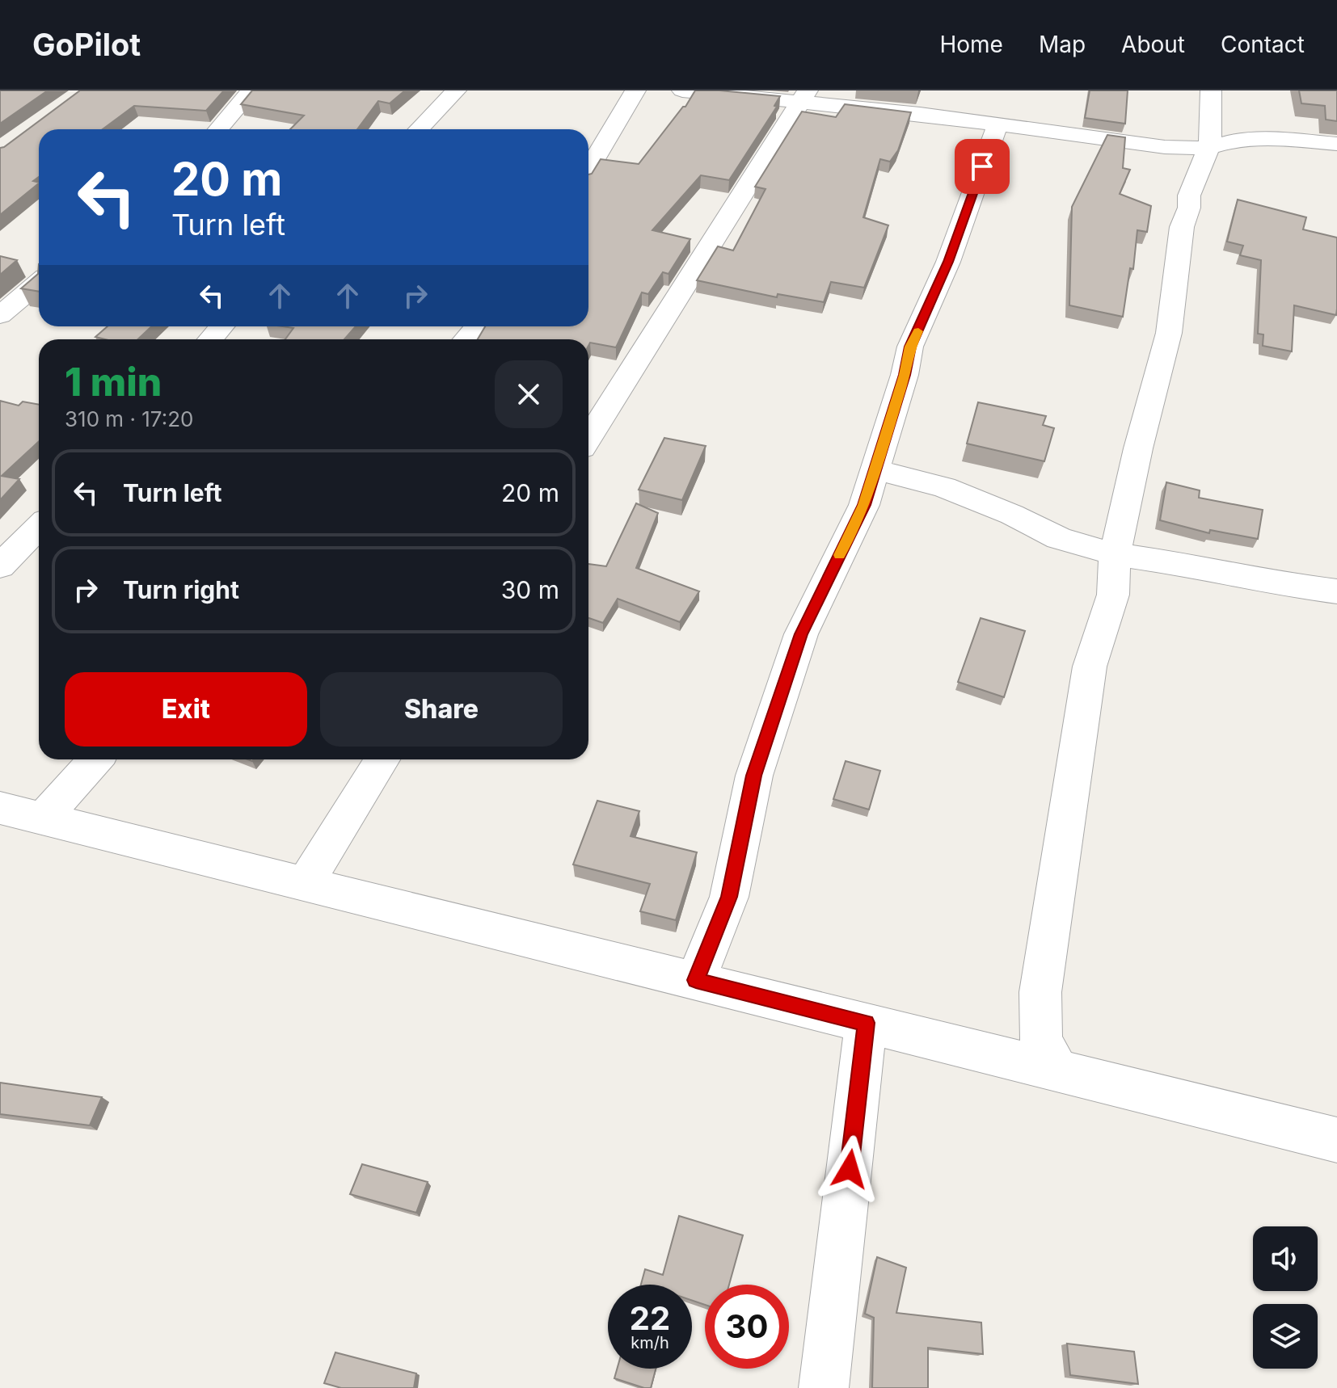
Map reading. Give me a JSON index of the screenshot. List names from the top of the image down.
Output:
{
  "page": {
    "header": "GoPilot",
    "nav": [
      "Home",
      "Map",
      "About",
      "Contact"
    ],
    "turn": ["20 m", "Turn left"],
    "heading": ["1 min", "310 m · 17:20"],
    "list": [
      {
        "name": "Turn left",
        "value": "20 m"
      },
      {
        "name": "Turn right",
        "value": "30 m"
      }
    ],
    "buttons": ["Exit", "Share"],
    "speed": "22 km/h",
    "limit": "30"
  }
}
